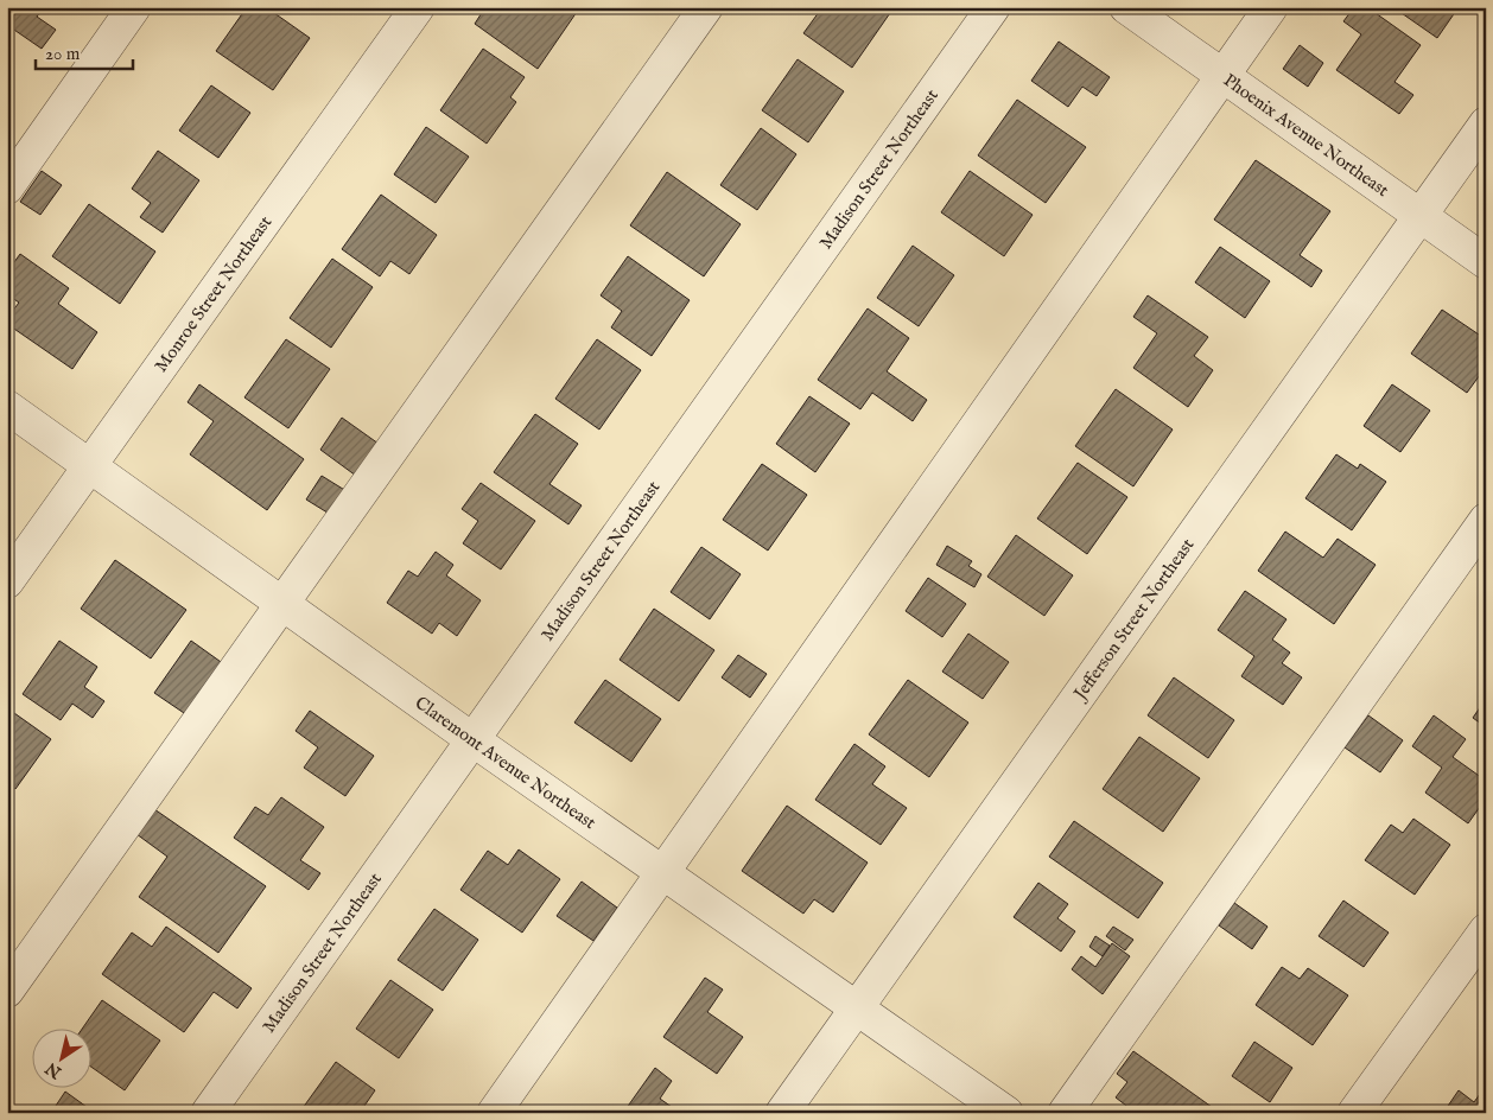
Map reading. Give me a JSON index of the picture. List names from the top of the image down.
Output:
{
  "streets": {
    "street": [
      "Phoenix Avenue Northeast",
      "Madison Street Northeast",
      "Monroe Street Northeast",
      "Jefferson Street Northeast",
      "Claremont Avenue Northeast"
    ]
  },
  "crossings": [
    ["Phoenix Avenue Northeast", "Jefferson Street Northeast"],
    ["Madison Street Northeast", "Claremont Avenue Northeast"],
    ["Monroe Street Northeast", "Claremont Avenue Northeast"],
    ["Jefferson Street Northeast", "Claremont Avenue Northeast"]
  ],
  "scale_bar": "20 m",
  "north": "bottom left"
}
